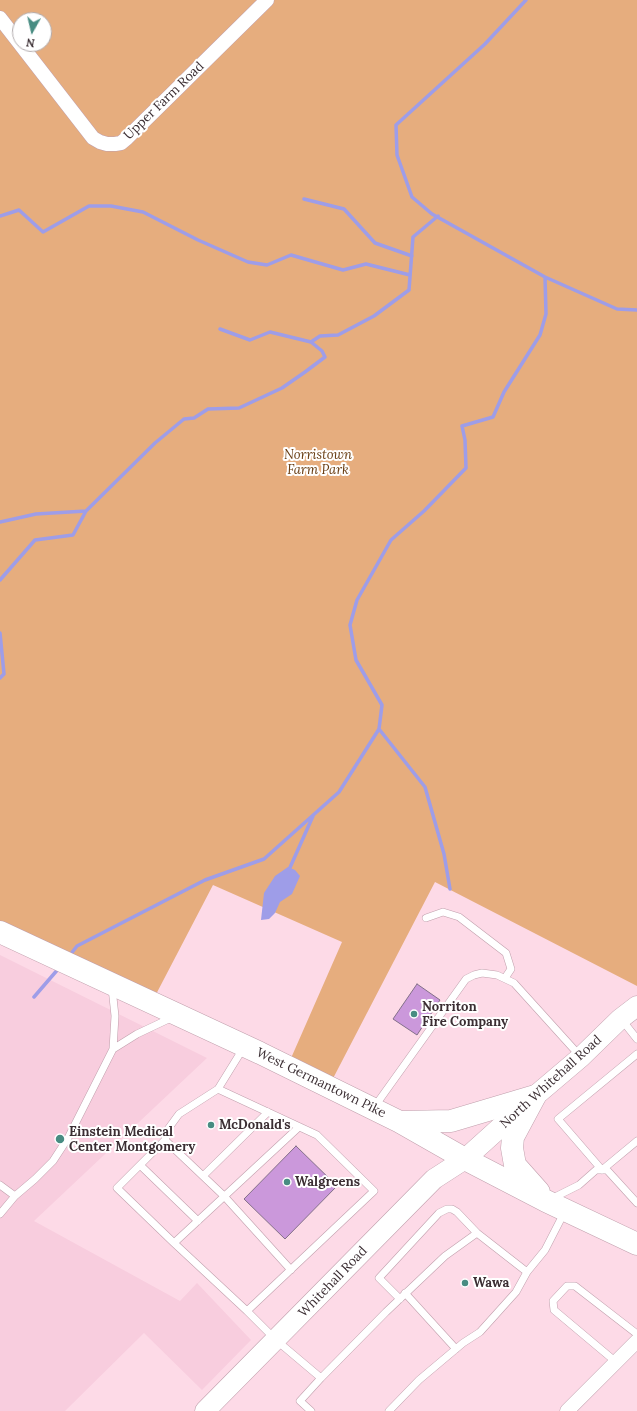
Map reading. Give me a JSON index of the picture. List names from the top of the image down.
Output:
{
  "streets": {
    "main road": ["North Whitehall Road", "West Germantown Pike", "Whitehall Road"],
    "street": ["Upper Farm Road"]
  },
  "crossings": [
    ["North Whitehall Road", "West Germantown Pike"],
    ["North Whitehall Road", "Whitehall Road"],
    ["West Germantown Pike", "Whitehall Road"]
  ],
  "parks": ["Norristown Farm Park"],
  "places": [
    "Norriton Fire Company",
    "McDonald's",
    "Einstein Medical Center Montgomery",
    "Walgreens",
    "Wawa"
  ],
  "north": "bottom"
}
